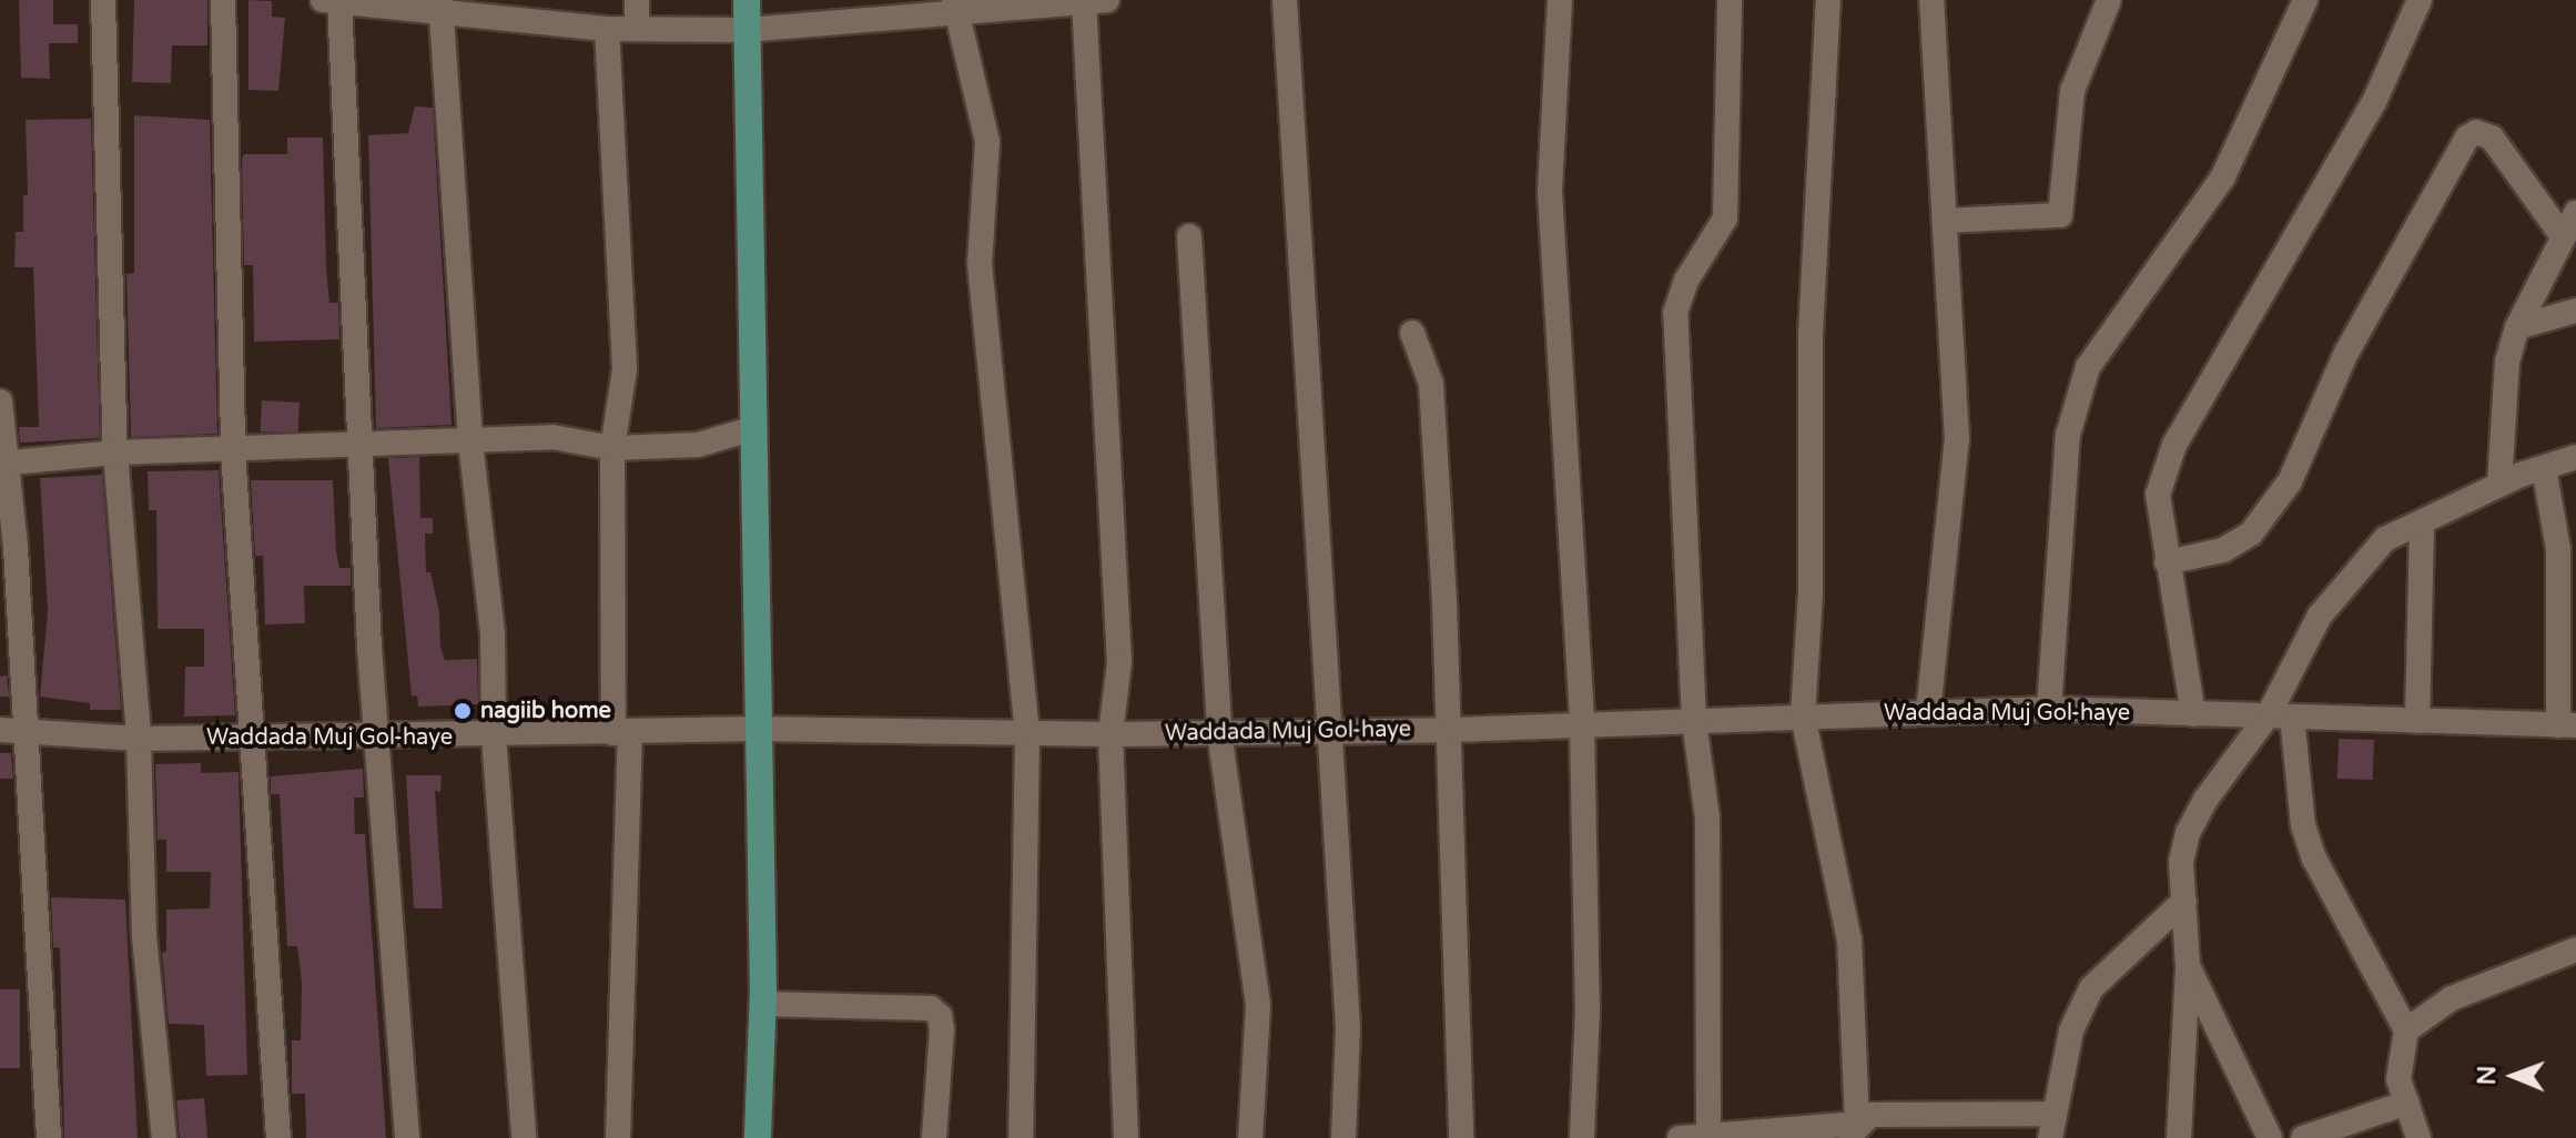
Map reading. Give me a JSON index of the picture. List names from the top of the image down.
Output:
{
  "streets": {
    "street": ["Waddada Muj Gol-haye"]
  },
  "places": ["nagiib home"],
  "north": "left"
}
